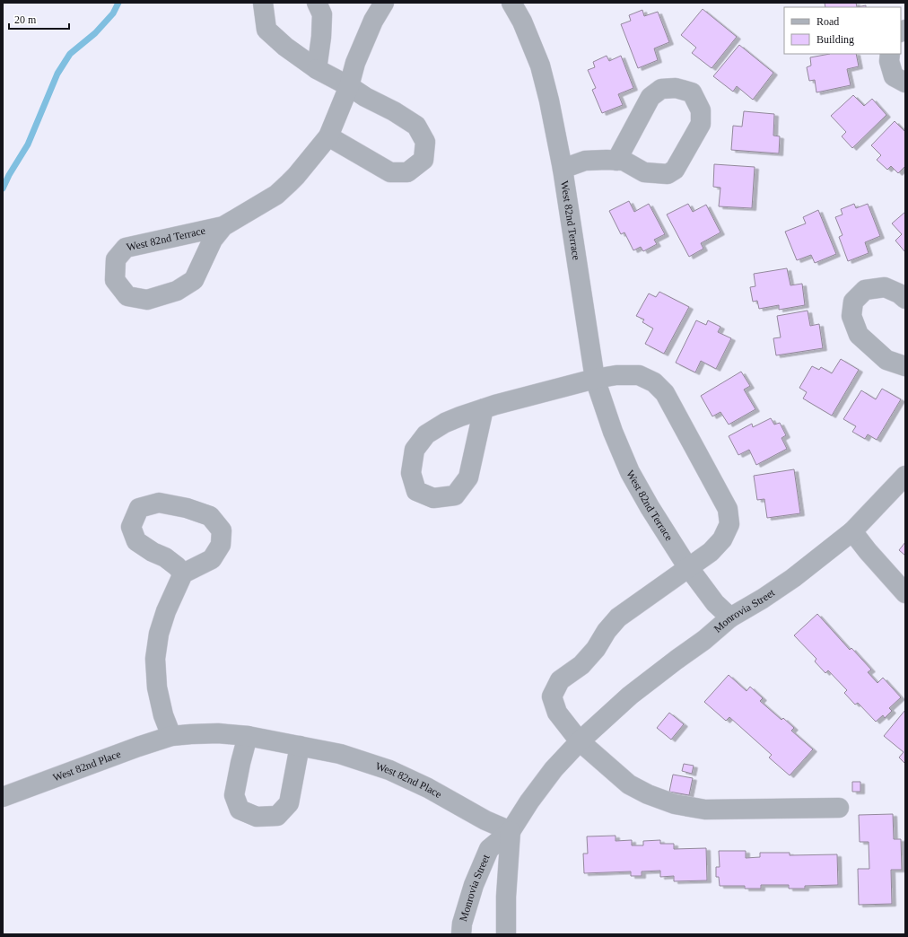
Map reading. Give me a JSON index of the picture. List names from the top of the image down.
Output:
{
  "streets": {
    "street": ["West 82nd Terrace", "Monrovia Street", "West 82nd Place"]
  },
  "crossings": [
    ["West 82nd Terrace", "Monrovia Street"],
    ["Monrovia Street", "West 82nd Place"]
  ],
  "legend": ["Road", "Building"],
  "scale_bar": "20 m"
}
